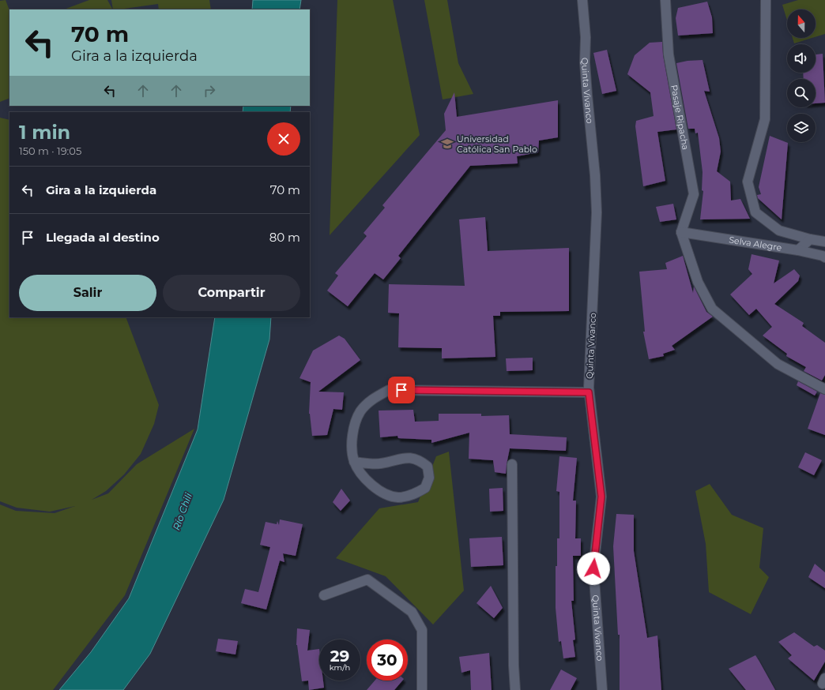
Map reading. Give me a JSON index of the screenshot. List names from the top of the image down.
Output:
{
  "streets": {
    "street": ["Quinta Vivanco", "Pasaje Ripacha", "Selva Alegre"]
  },
  "crossings": [
    ["Pasaje Ripacha", "Selva Alegre"]
  ],
  "water": ["Río Chili"],
  "places": {
    "school or university": ["Universidad Católica San Pablo"]
  },
  "north": "top",
  "page": {
    "turn": ["70 m", "Gira a la izquierda"],
    "heading": ["1 min", "150 m · 19:05"],
    "list": [
      {
        "name": "Gira a la izquierda",
        "value": "70 m"
      },
      {
        "name": "Llegada al destino",
        "value": "80 m"
      }
    ],
    "buttons": ["Salir", "Compartir"],
    "speed": "29 km/h",
    "limit": "30"
  }
}
